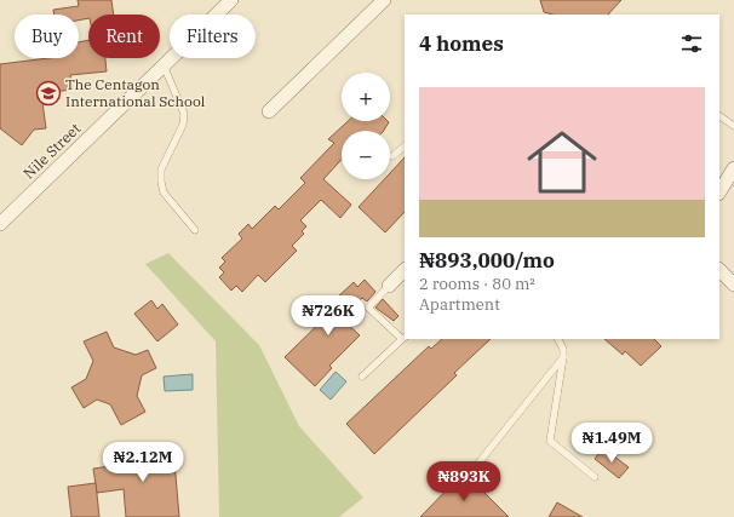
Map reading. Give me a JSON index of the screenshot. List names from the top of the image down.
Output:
{
  "streets": {
    "street": ["Nile Street"]
  },
  "places": {
    "school or university": ["The Centagon International School"]
  },
  "page": {
    "chip": ["Buy", "Rent", "Filters"],
    "heading": "4 homes",
    "map_buttons": ["+", "−"],
    "list": [
      {
        "name": "₦893,000/mo",
        "note": "2 rooms · 80 m² · Apartment"
      }
    ],
    "price": [
      "₦726K",
      "₦1.49M",
      "₦2.12M",
      "₦893K"
    ]
  }
}
